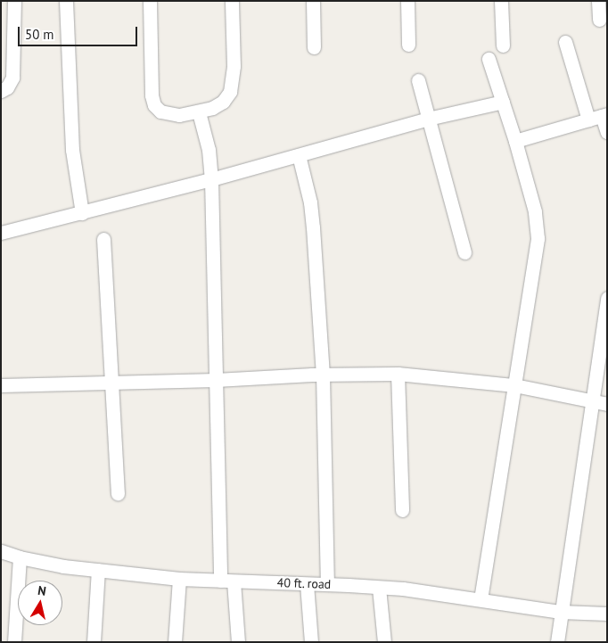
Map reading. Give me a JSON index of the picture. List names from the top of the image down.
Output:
{
  "streets": {
    "street": ["40 ft. road"]
  },
  "scale_bar": "50 m",
  "north": "top"
}
